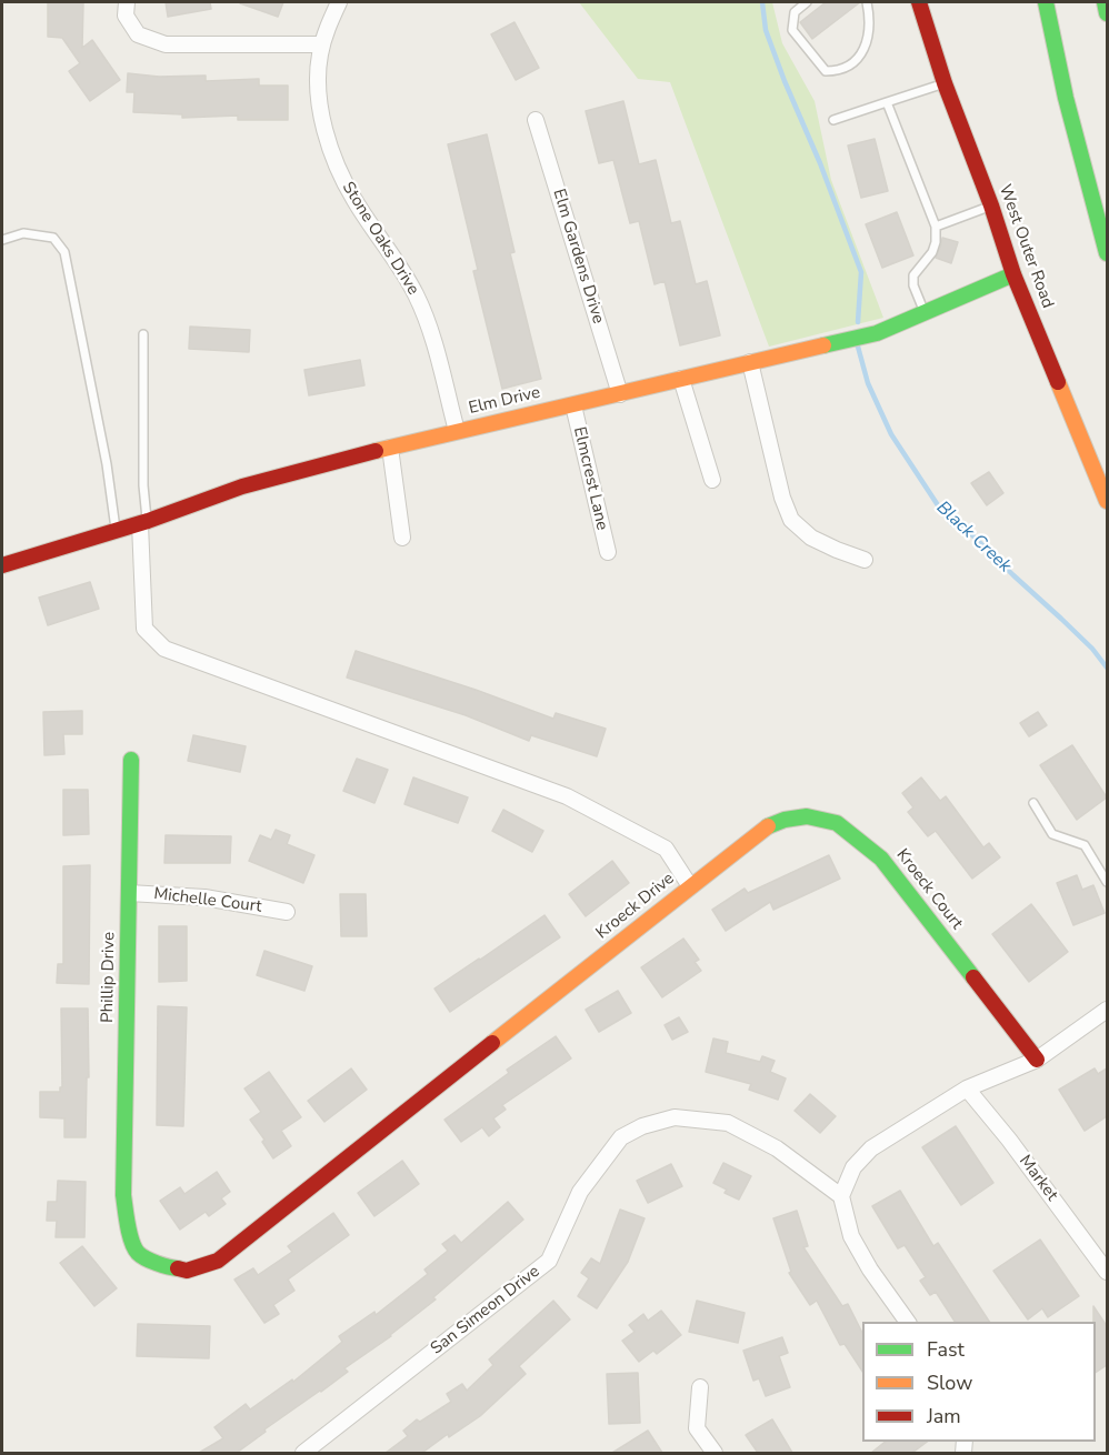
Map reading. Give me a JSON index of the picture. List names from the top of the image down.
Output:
{
  "streets": {
    "main road": [
      "West Outer Road",
      "Elm Drive",
      "Kroeck Court",
      "Kroeck Drive",
      "Phillip Drive"
    ],
    "street": [
      "Stone Oaks Drive",
      "Elm Gardens Drive",
      "Elmcrest Lane",
      "Michelle Court",
      "Market",
      "San Simeon Drive"
    ]
  },
  "crossings": [
    ["Stone Oaks Drive", "Elm Drive"],
    ["West Outer Road", "Elm Drive"],
    ["Elm Gardens Drive", "Elm Drive"],
    ["Elm Drive", "Elmcrest Lane"],
    ["Elm Drive", "Kroeck Drive"],
    ["Kroeck Court", "Kroeck Drive"],
    ["Michelle Court", "Phillip Drive"],
    ["Kroeck Drive", "Phillip Drive"]
  ],
  "water": ["Black Creek"],
  "legend": ["Fast", "Slow", "Jam"]
}
